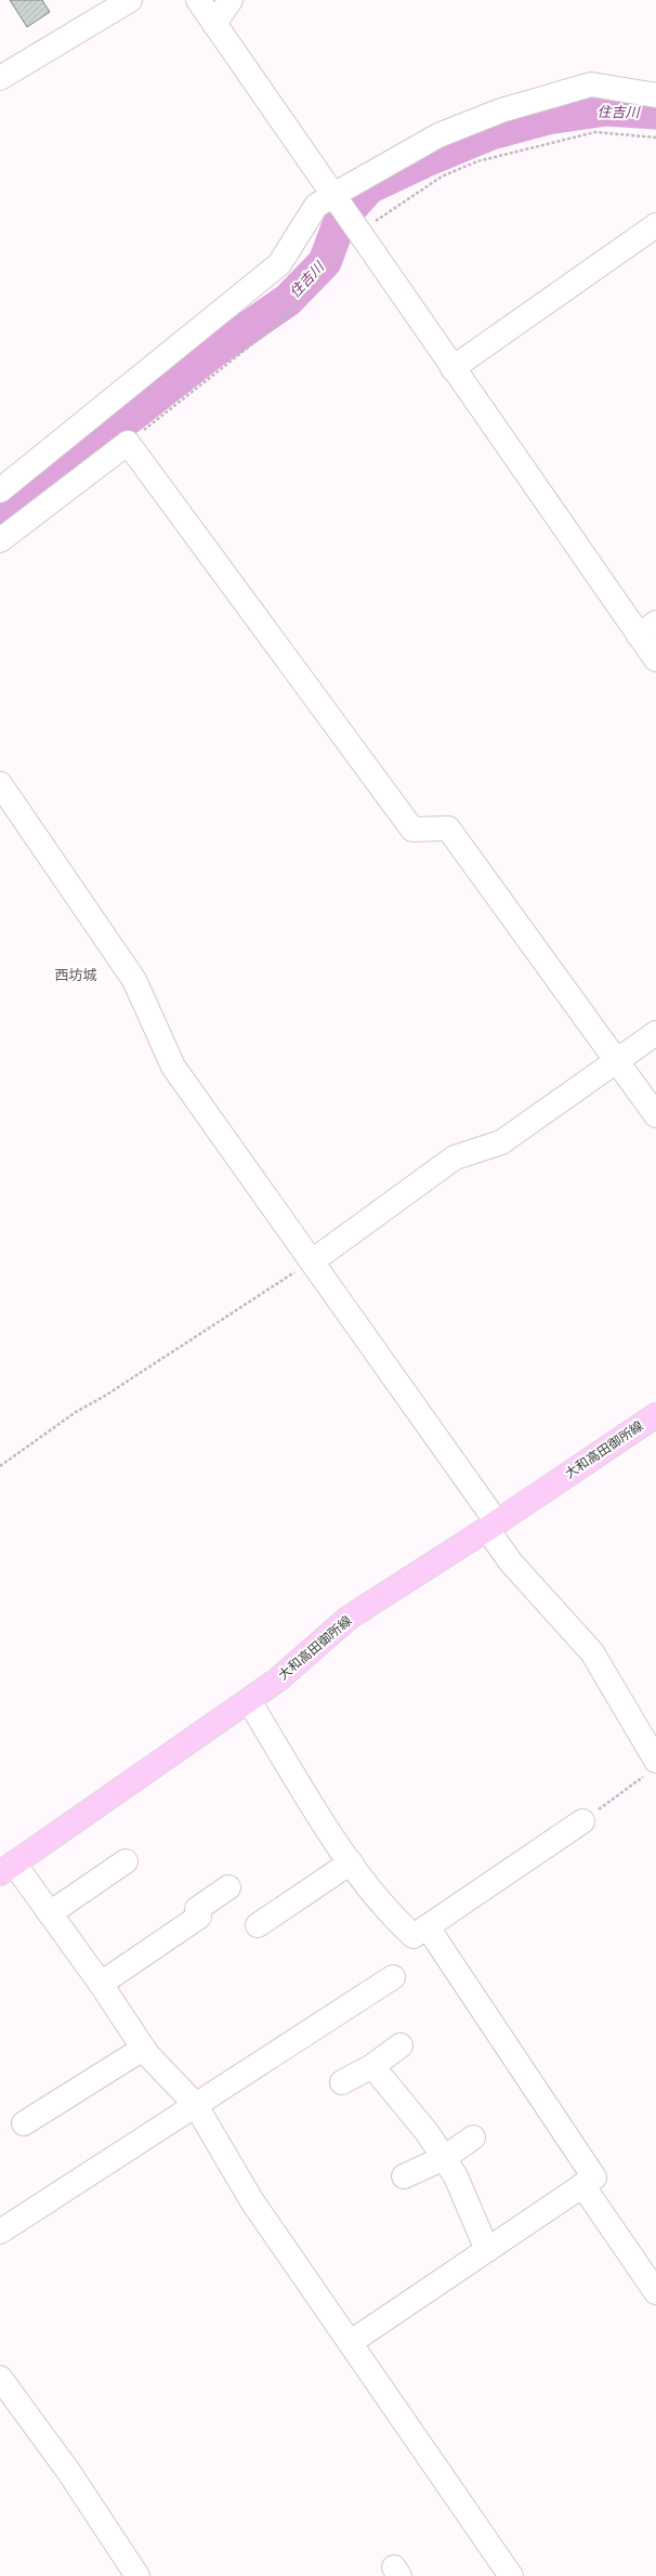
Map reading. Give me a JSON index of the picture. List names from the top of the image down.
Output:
{
  "streets": {
    "main road": ["大和高田御所線"]
  },
  "districts": ["西坊城"],
  "water": ["住吉川"]
}
